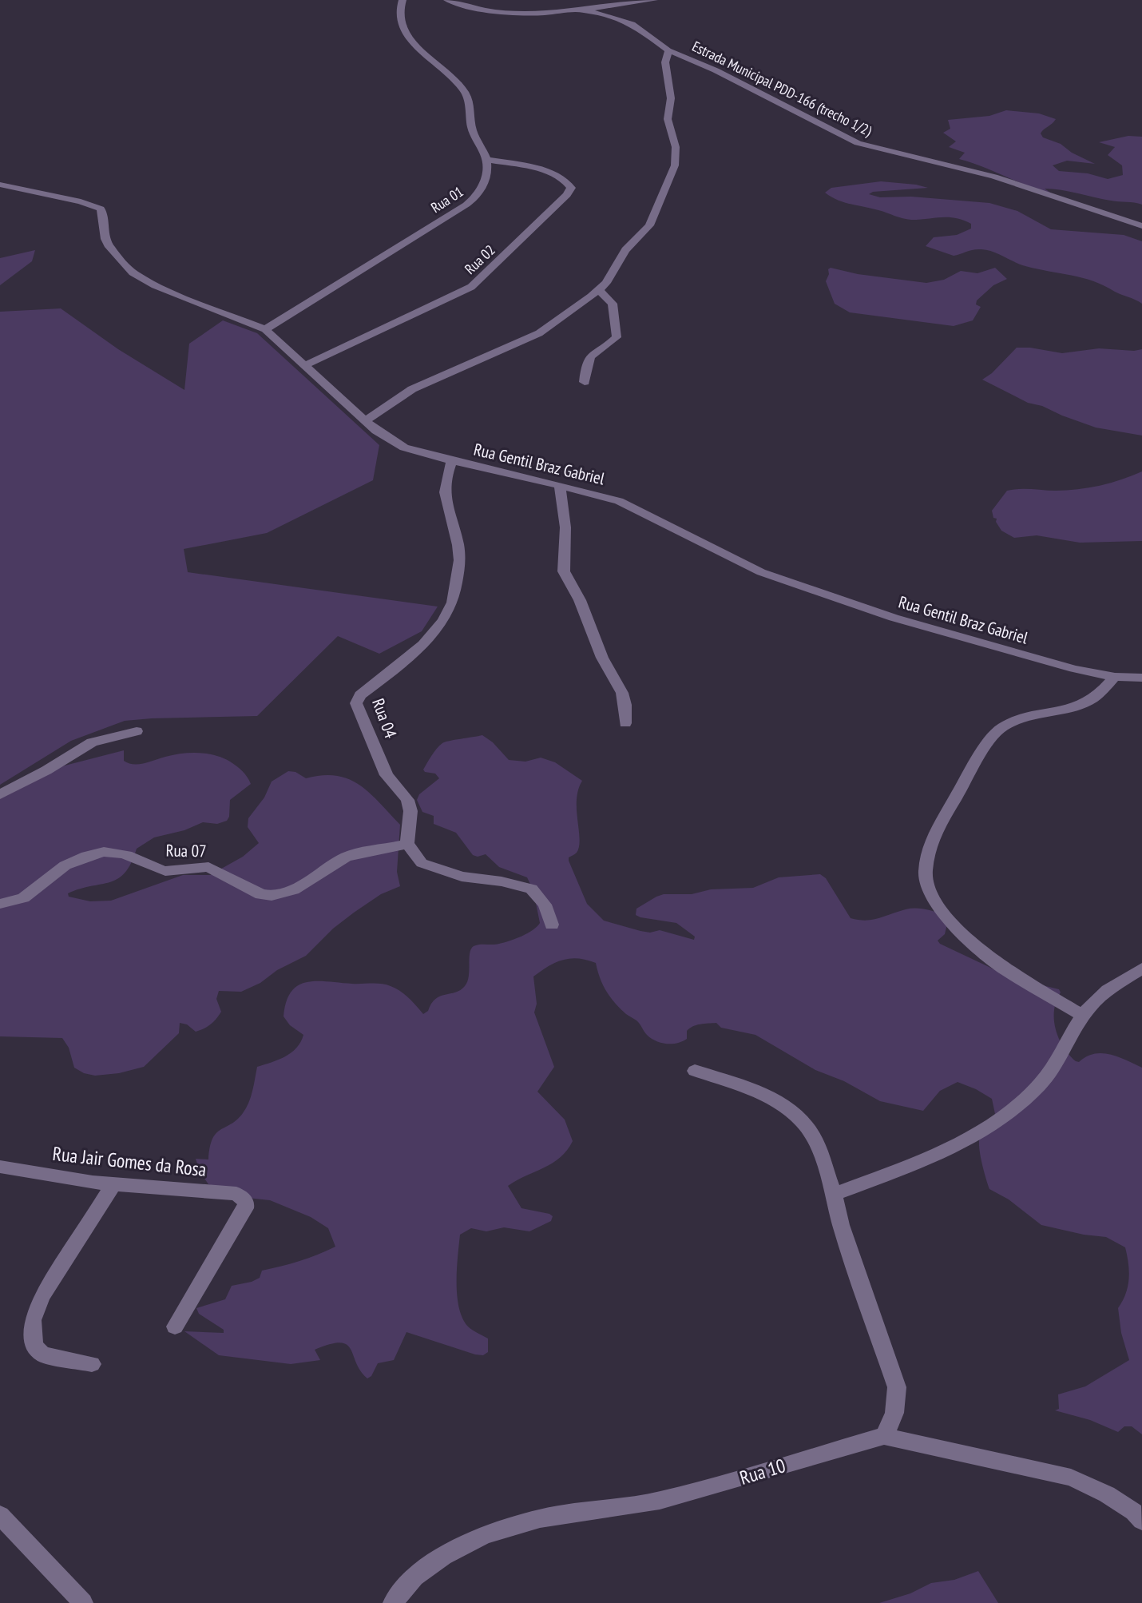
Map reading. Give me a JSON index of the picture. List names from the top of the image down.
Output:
{
  "streets": {
    "street": [
      "Estrada Municipal PDD-166 (trecho 1/2)",
      "Rua 01",
      "Rua 02",
      "Rua Gentil Braz Gabriel",
      "Rua 04",
      "Rua 07",
      "Rua Jair Gomes da Rosa",
      "Rua 10"
    ]
  },
  "crossings": [
    ["Rua 01", "Rua 02"],
    ["Rua 01", "Rua Gentil Braz Gabriel"],
    ["Rua 02", "Rua Gentil Braz Gabriel"],
    ["Rua Gentil Braz Gabriel", "Rua 04"],
    ["Rua 04", "Rua 07"]
  ]
}
